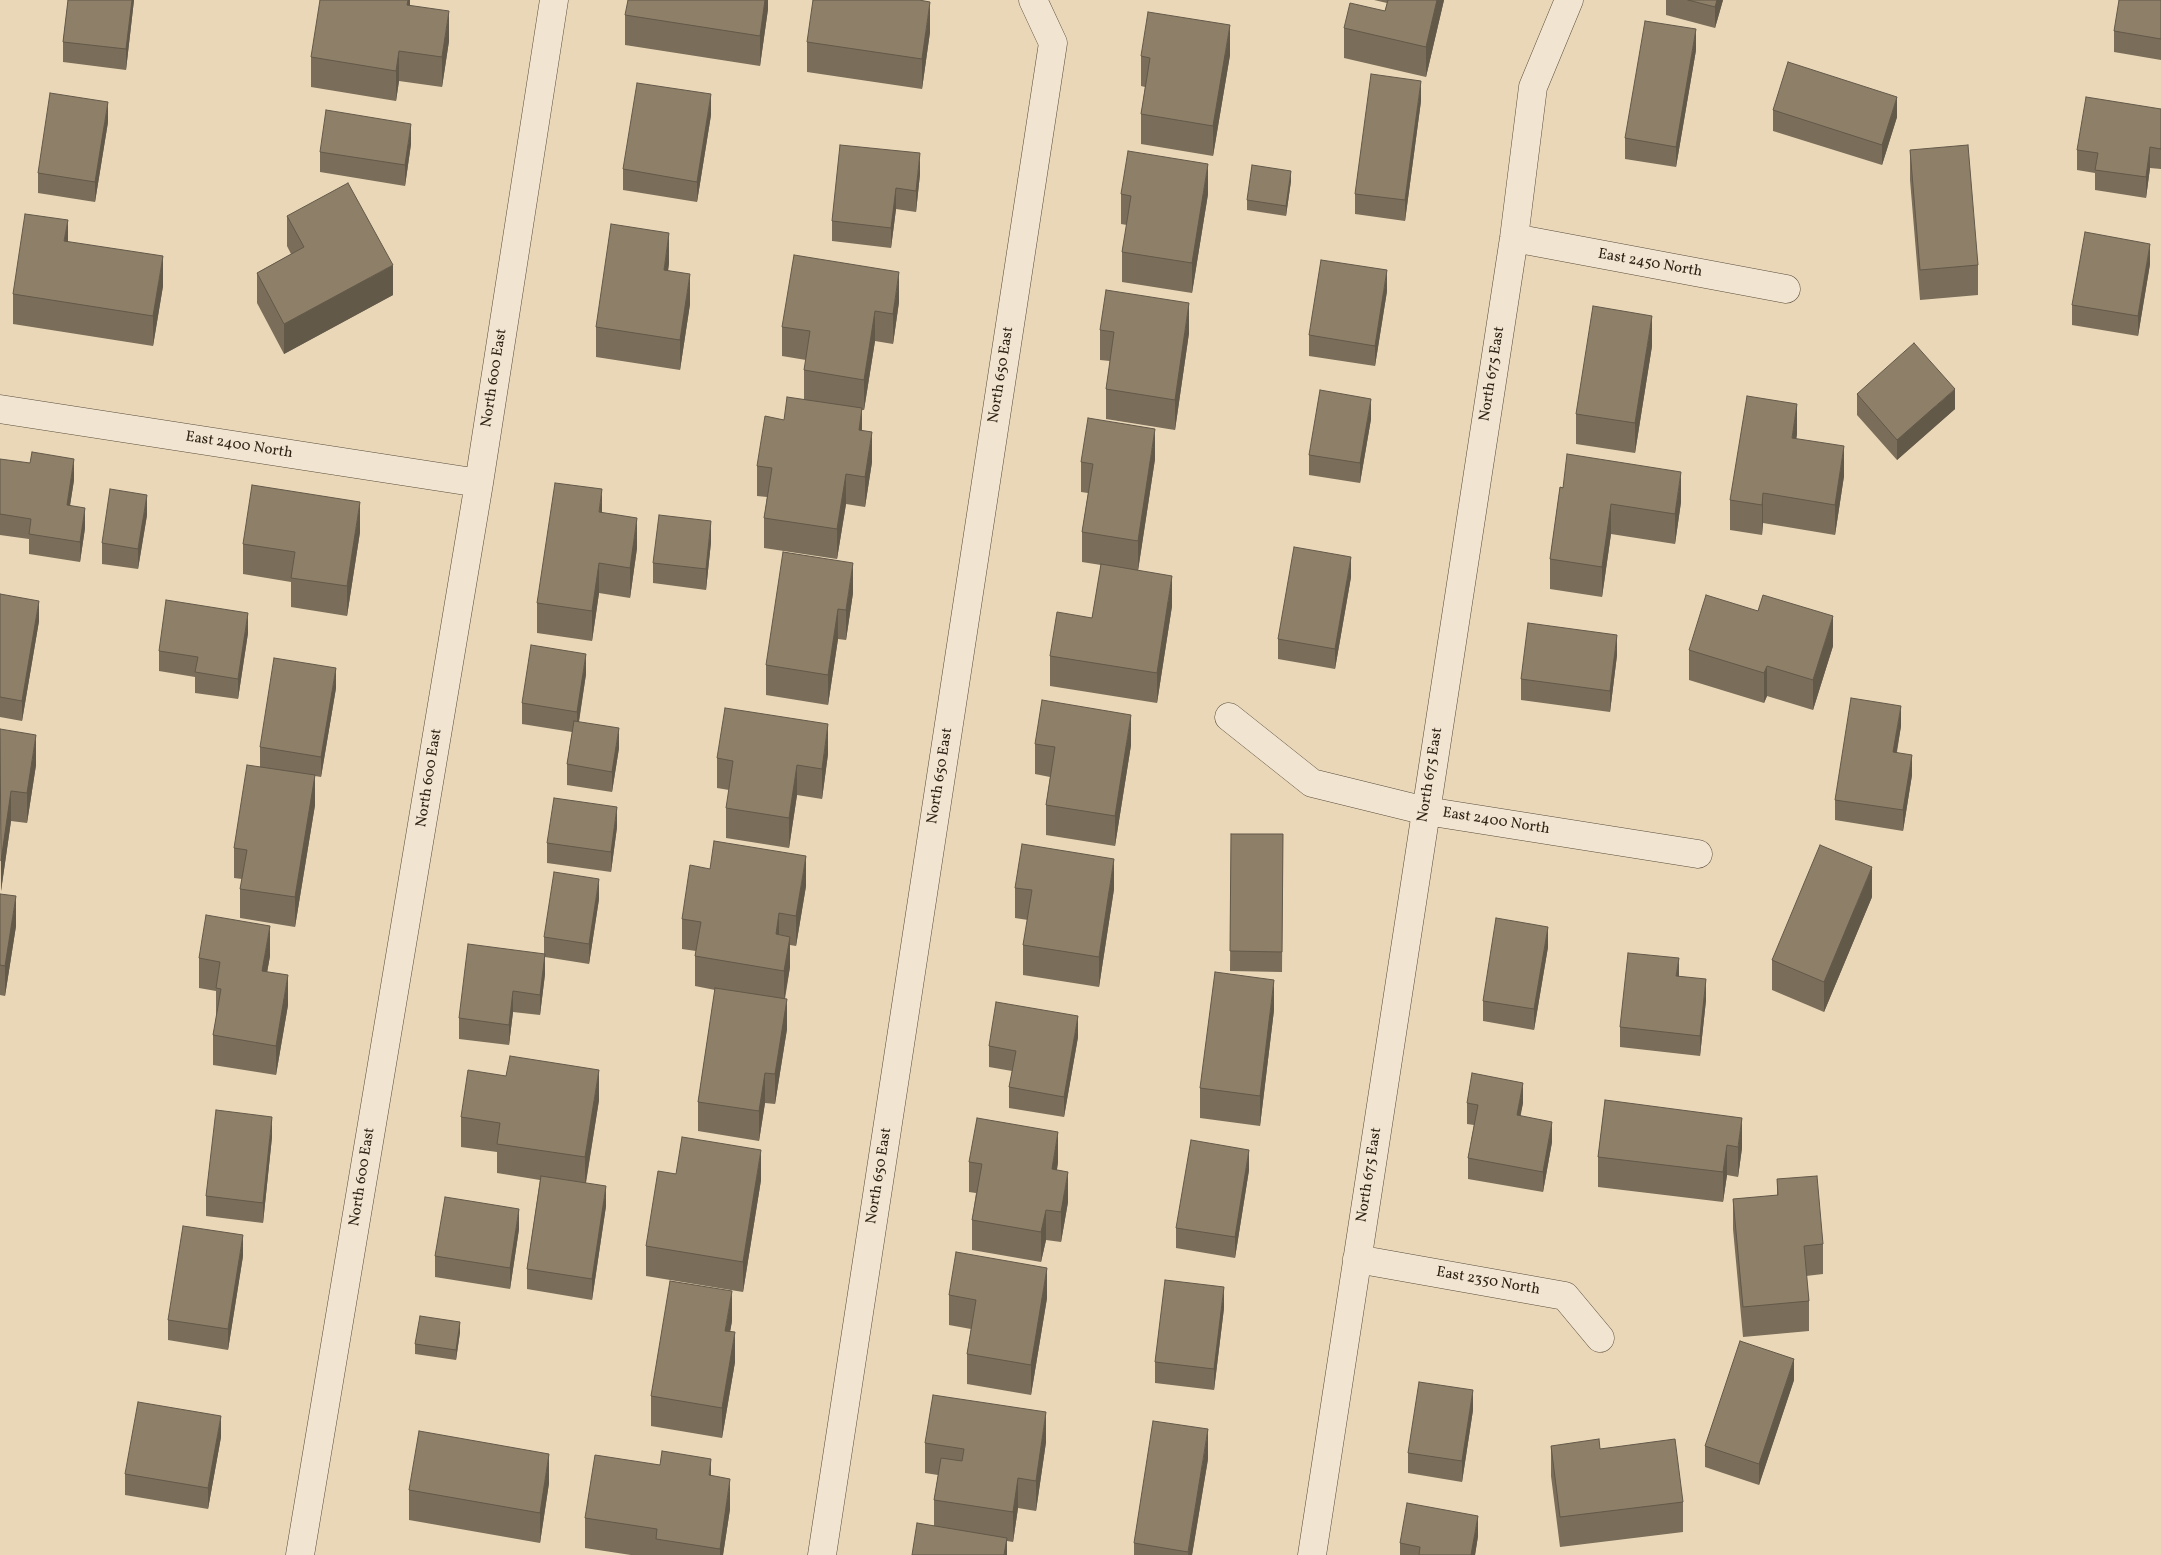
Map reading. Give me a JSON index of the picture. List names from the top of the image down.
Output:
{
  "streets": {
    "street": [
      "East 2450 North",
      "North 675 East",
      "North 650 East",
      "North 600 East",
      "East 2400 North",
      "East 2350 North"
    ]
  },
  "crossings": [
    ["East 2450 North", "North 675 East"],
    ["North 675 East", "East 2400 North"],
    ["North 675 East", "East 2350 North"],
    ["North 600 East", "East 2400 North"]
  ]
}
